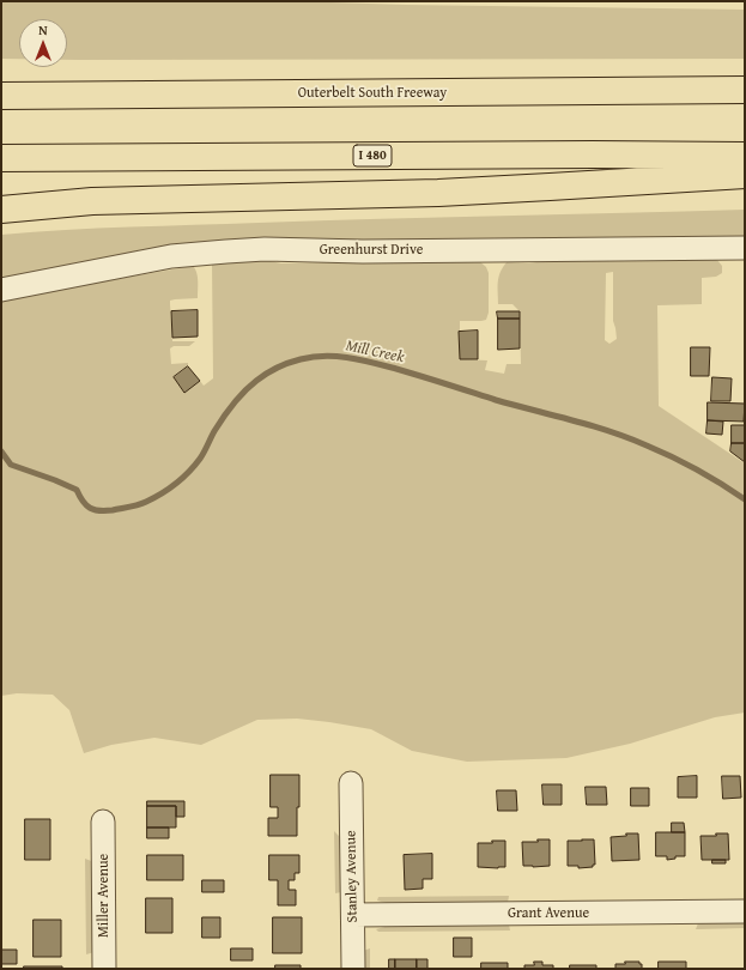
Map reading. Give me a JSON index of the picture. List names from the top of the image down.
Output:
{
  "streets": {
    "highway": ["Outerbelt South Freeway", "I 480"],
    "street": [
      "Greenhurst Drive",
      "Stanley Avenue",
      "Miller Avenue",
      "Grant Avenue"
    ]
  },
  "crossings": [
    ["Stanley Avenue", "Grant Avenue"]
  ],
  "water": ["Mill Creek"],
  "north": "top"
}
